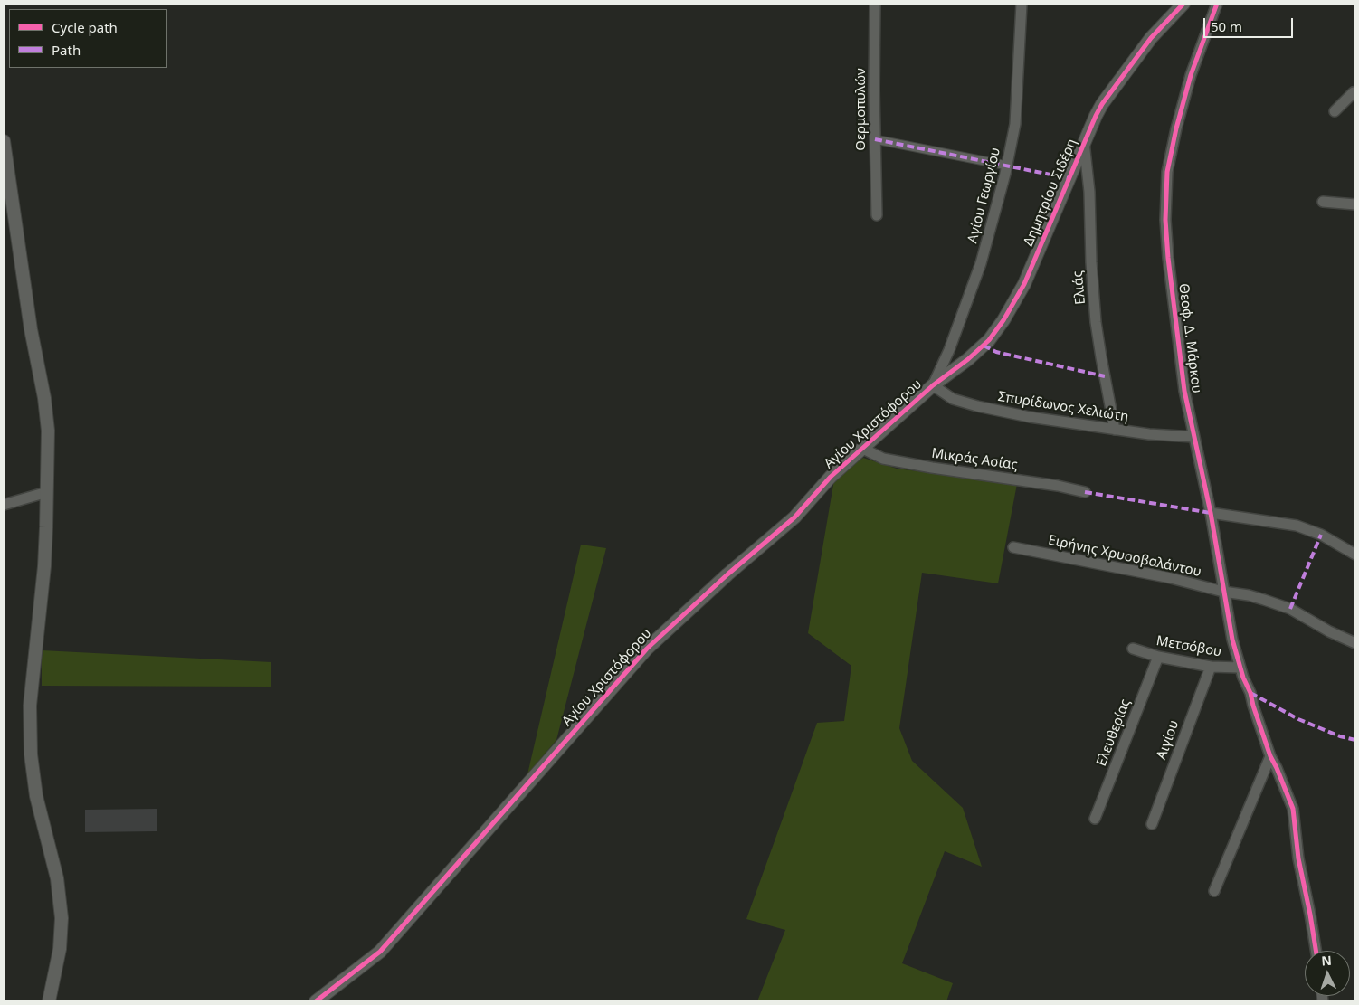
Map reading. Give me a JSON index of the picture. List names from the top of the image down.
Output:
{
  "streets": {
    "street": [
      "Θερμοπυλών",
      "Δημητρίου Σιδέρη",
      "Αγίου Γεωργίου",
      "Ελιάς",
      "Θεοφ. Δ. Μάρκου",
      "Σπυρίδωνος Χελιώτη",
      "Αγίου Χριστόφορου",
      "Μικράς Ασίας",
      "Ειρήνης Χρυσοβαλάντου",
      "Μετσόβου",
      "Ελευθερίας",
      "Αιγίου"
    ]
  },
  "crossings": [
    ["Δημητρίου Σιδέρη", "Αγίου Γεωργίου"],
    ["Δημητρίου Σιδέρη", "Ελιάς"],
    ["Δημητρίου Σιδέρη", "Σπυρίδωνος Χελιώτη"],
    ["Δημητρίου Σιδέρη", "Αγίου Χριστόφορου"],
    ["Αγίου Γεωργίου", "Σπυρίδωνος Χελιώτη"],
    ["Αγίου Γεωργίου", "Αγίου Χριστόφορου"],
    ["Ελιάς", "Σπυρίδωνος Χελιώτη"],
    ["Θεοφ. Δ. Μάρκου", "Σπυρίδωνος Χελιώτη"],
    ["Θεοφ. Δ. Μάρκου", "Ειρήνης Χρυσοβαλάντου"],
    ["Θεοφ. Δ. Μάρκου", "Μετσόβου"],
    ["Σπυρίδωνος Χελιώτη", "Αγίου Χριστόφορου"],
    ["Αγίου Χριστόφορου", "Μικράς Ασίας"],
    ["Μετσόβου", "Ελευθερίας"],
    ["Μετσόβου", "Αιγίου"]
  ],
  "legend": ["Cycle path", "Path"],
  "scale_bar": "50 m",
  "north": "top"
}
